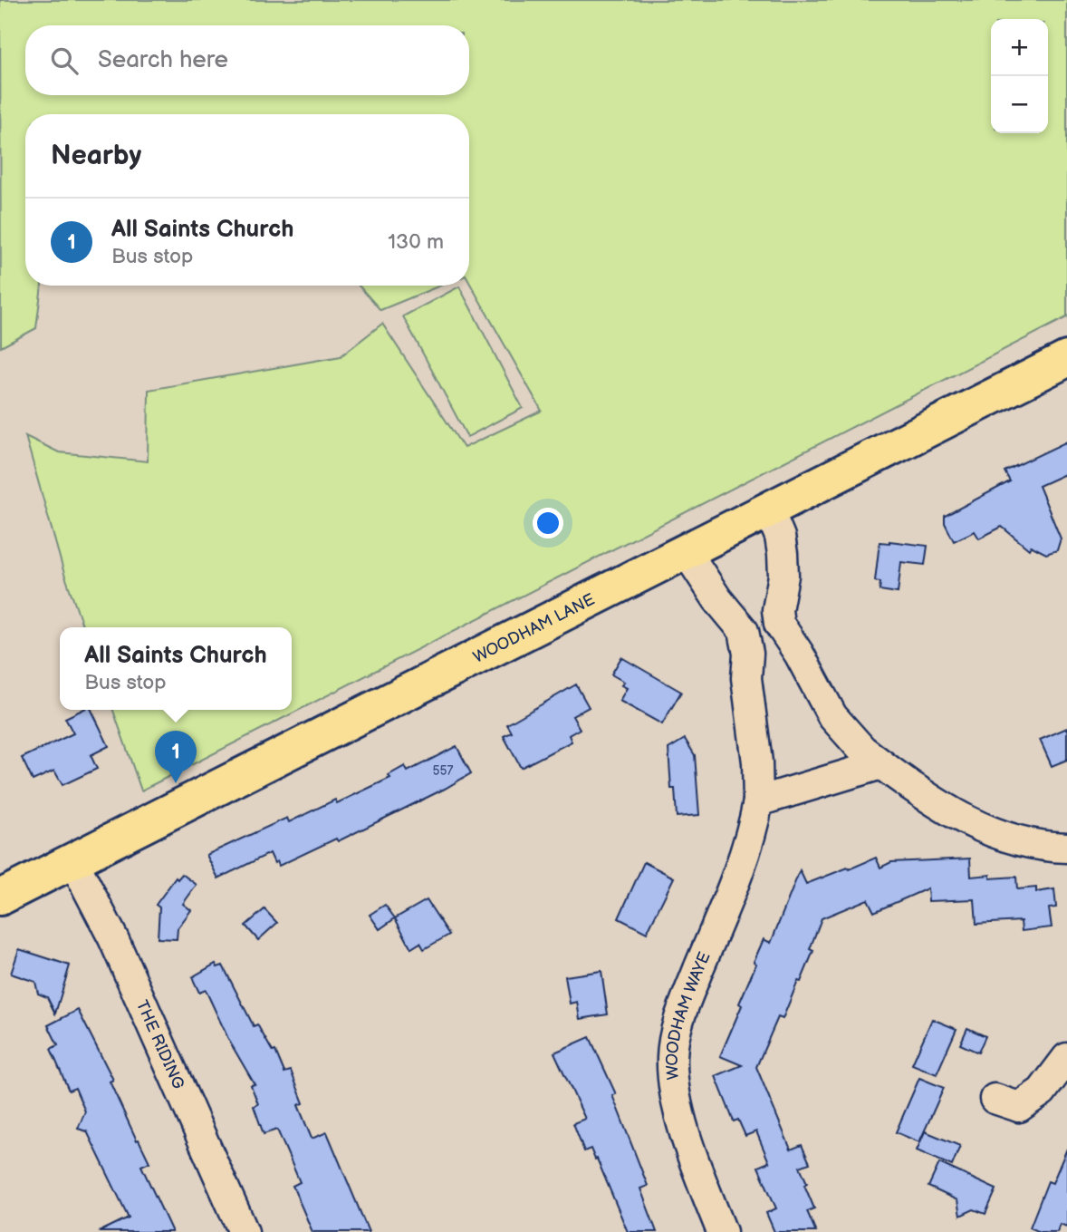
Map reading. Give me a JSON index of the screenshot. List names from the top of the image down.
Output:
{
  "streets": {
    "main road": ["WOODHAM LANE"],
    "street": ["WOODHAM WAYE", "THE RIDING"]
  },
  "crossings": [
    ["WOODHAM LANE", "THE RIDING"]
  ],
  "house_numbers": ["557"],
  "page": {
    "map_buttons": ["+", "−"],
    "search": "Search here",
    "heading": "Nearby",
    "list": [
      {
        "mark": "1",
        "name": "All Saints Church",
        "note": "Bus stop",
        "value": "130 m"
      }
    ],
    "popup": ["All Saints Church", "Bus stop"],
    "pins": "1"
  }
}
